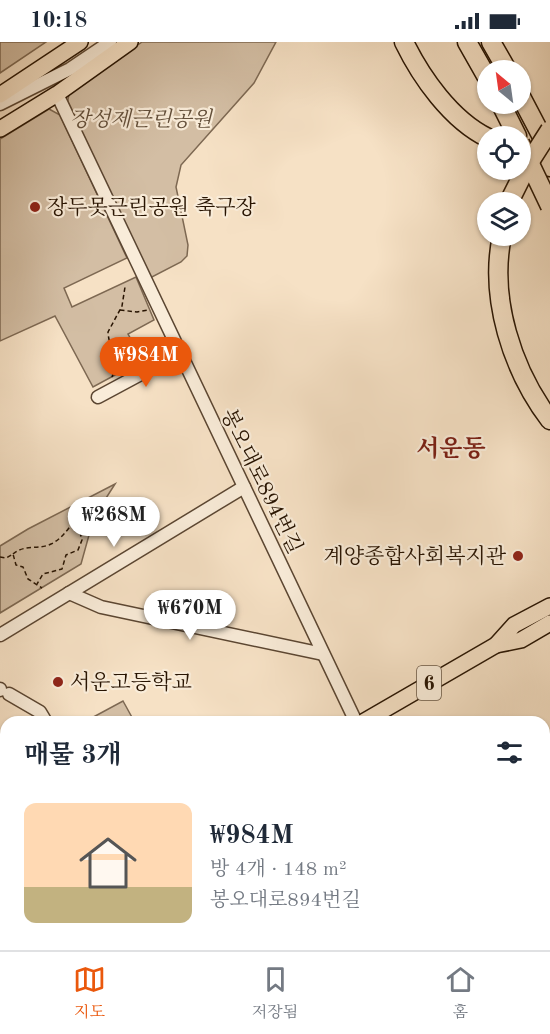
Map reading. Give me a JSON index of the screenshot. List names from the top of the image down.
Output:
{
  "streets": {
    "main road": ["6"],
    "street": ["봉오대로894번길"]
  },
  "districts": ["서운동"],
  "parks": ["장성제근린공원"],
  "places": ["장두못근린공원 축구장", "계양종합사회복지관", "서운고등학교"],
  "north": "top left",
  "page": {
    "status": "10:18",
    "price": ["₩984M", "₩268M", "₩670M"],
    "heading": "매물 3개",
    "list": [
      {
        "name": "₩984M",
        "note": "방 4개 · 148 m² · 봉오대로894번길"
      }
    ],
    "tabs": ["지도", "저장됨", "홈"]
  }
}
